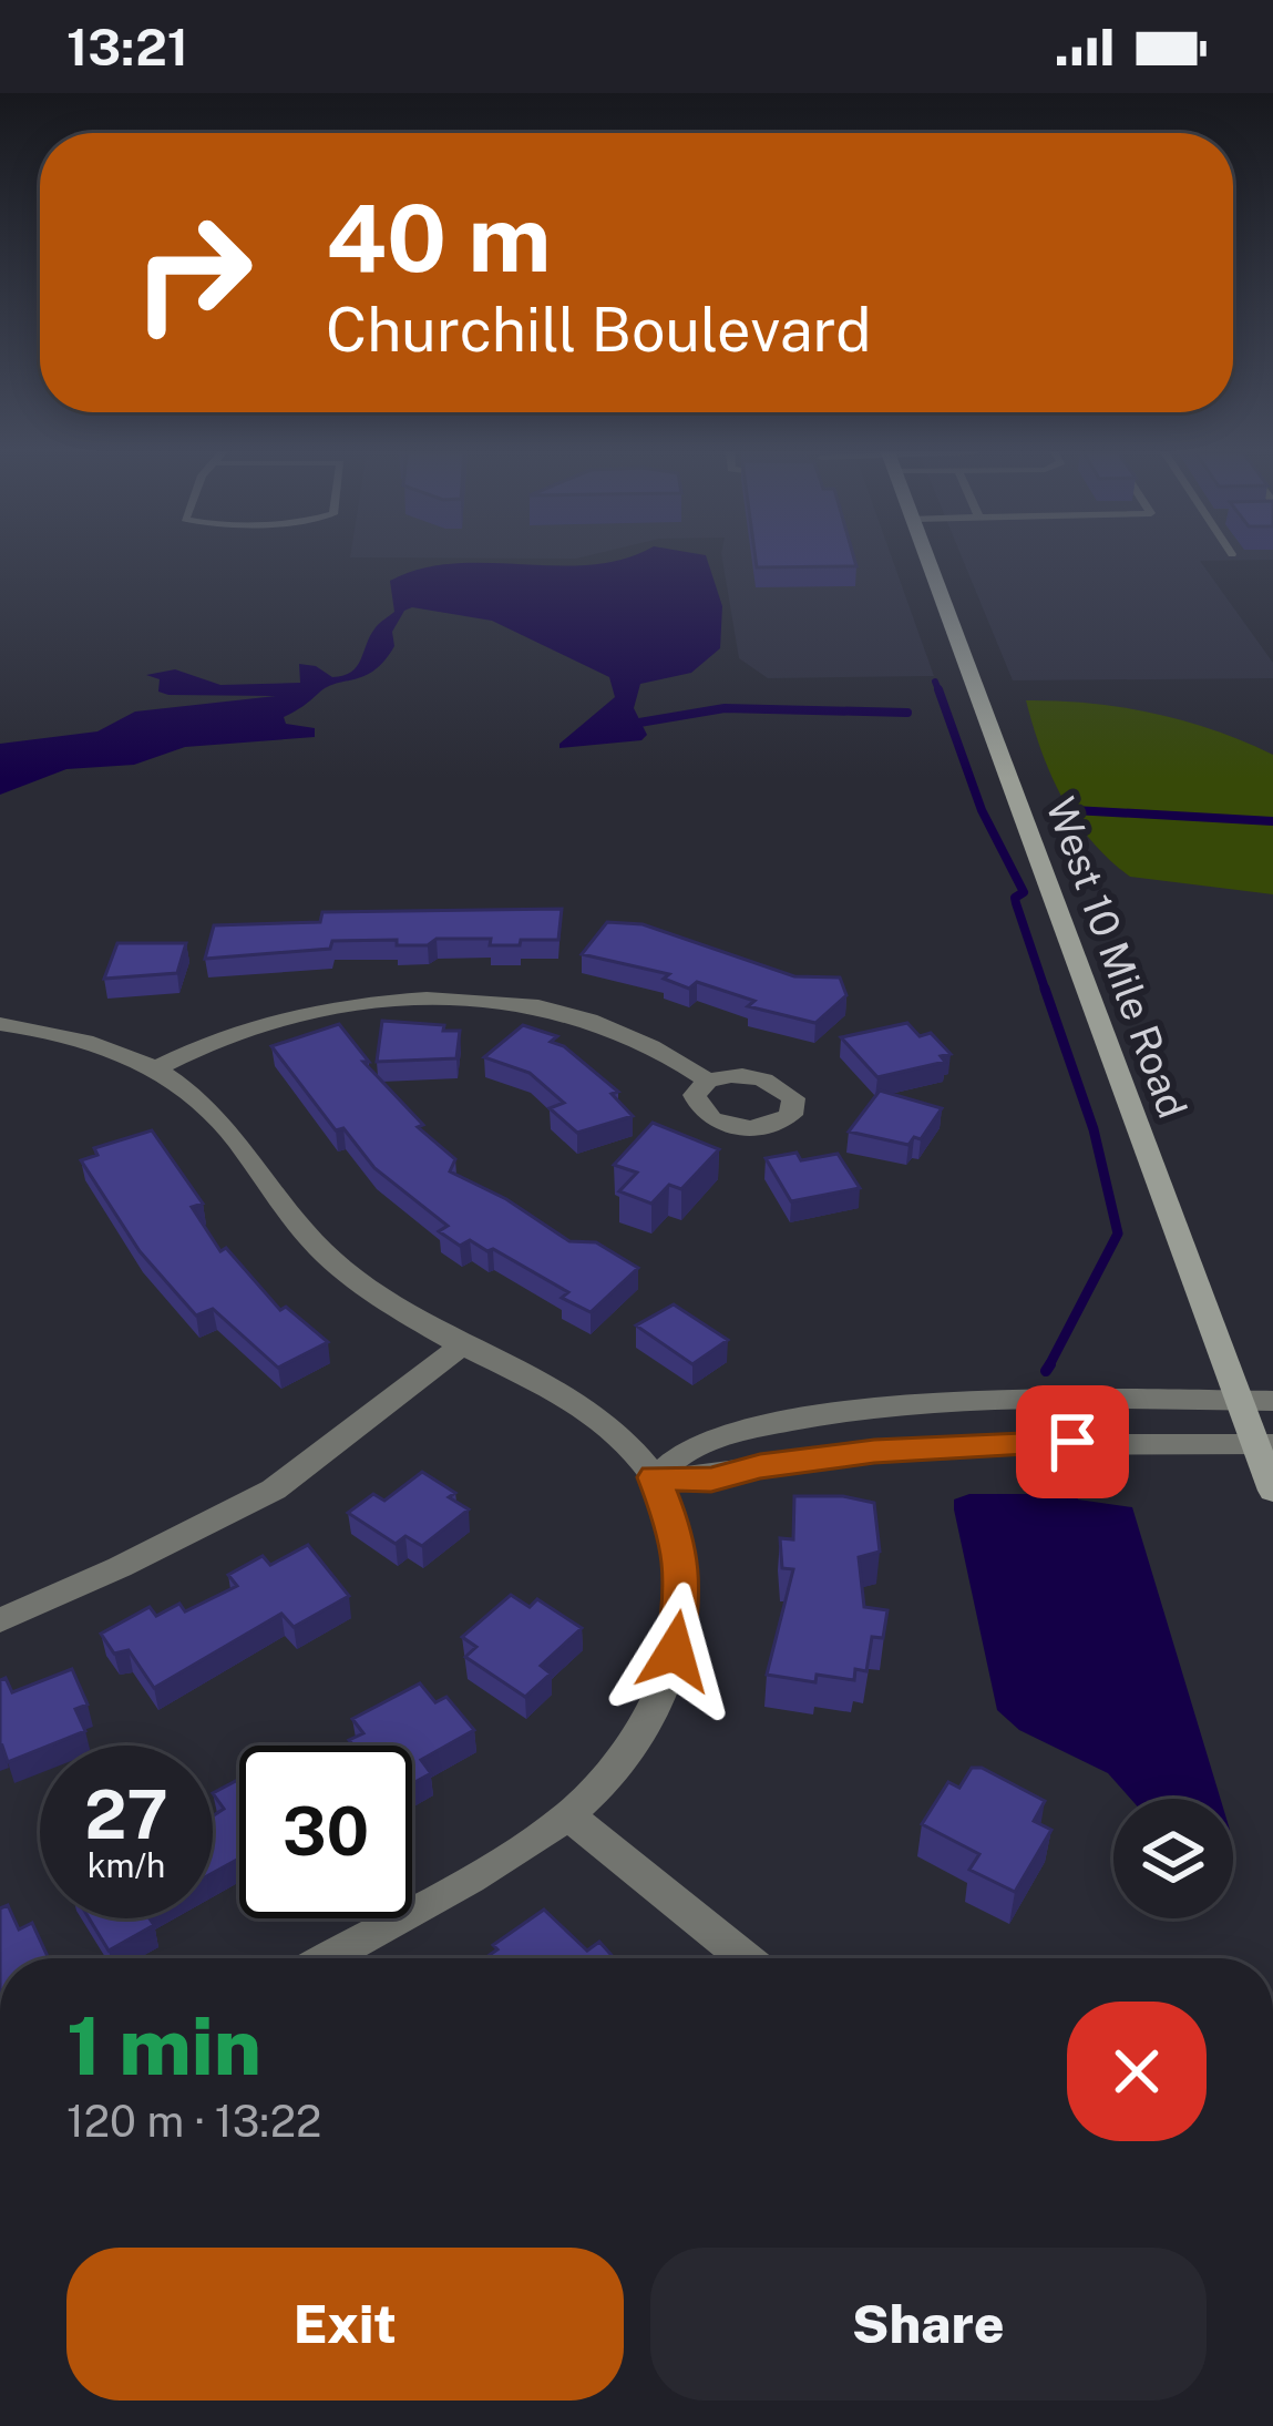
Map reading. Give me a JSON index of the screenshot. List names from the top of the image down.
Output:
{
  "streets": {
    "main road": ["West 10 Mile Road"]
  },
  "page": {
    "status": "13:21",
    "turn": ["40 m", "Churchill Boulevard"],
    "speed": "27 km/h",
    "limit": "30",
    "heading": ["1 min", "120 m · 13:22"],
    "buttons": ["Exit", "Share"]
  }
}
